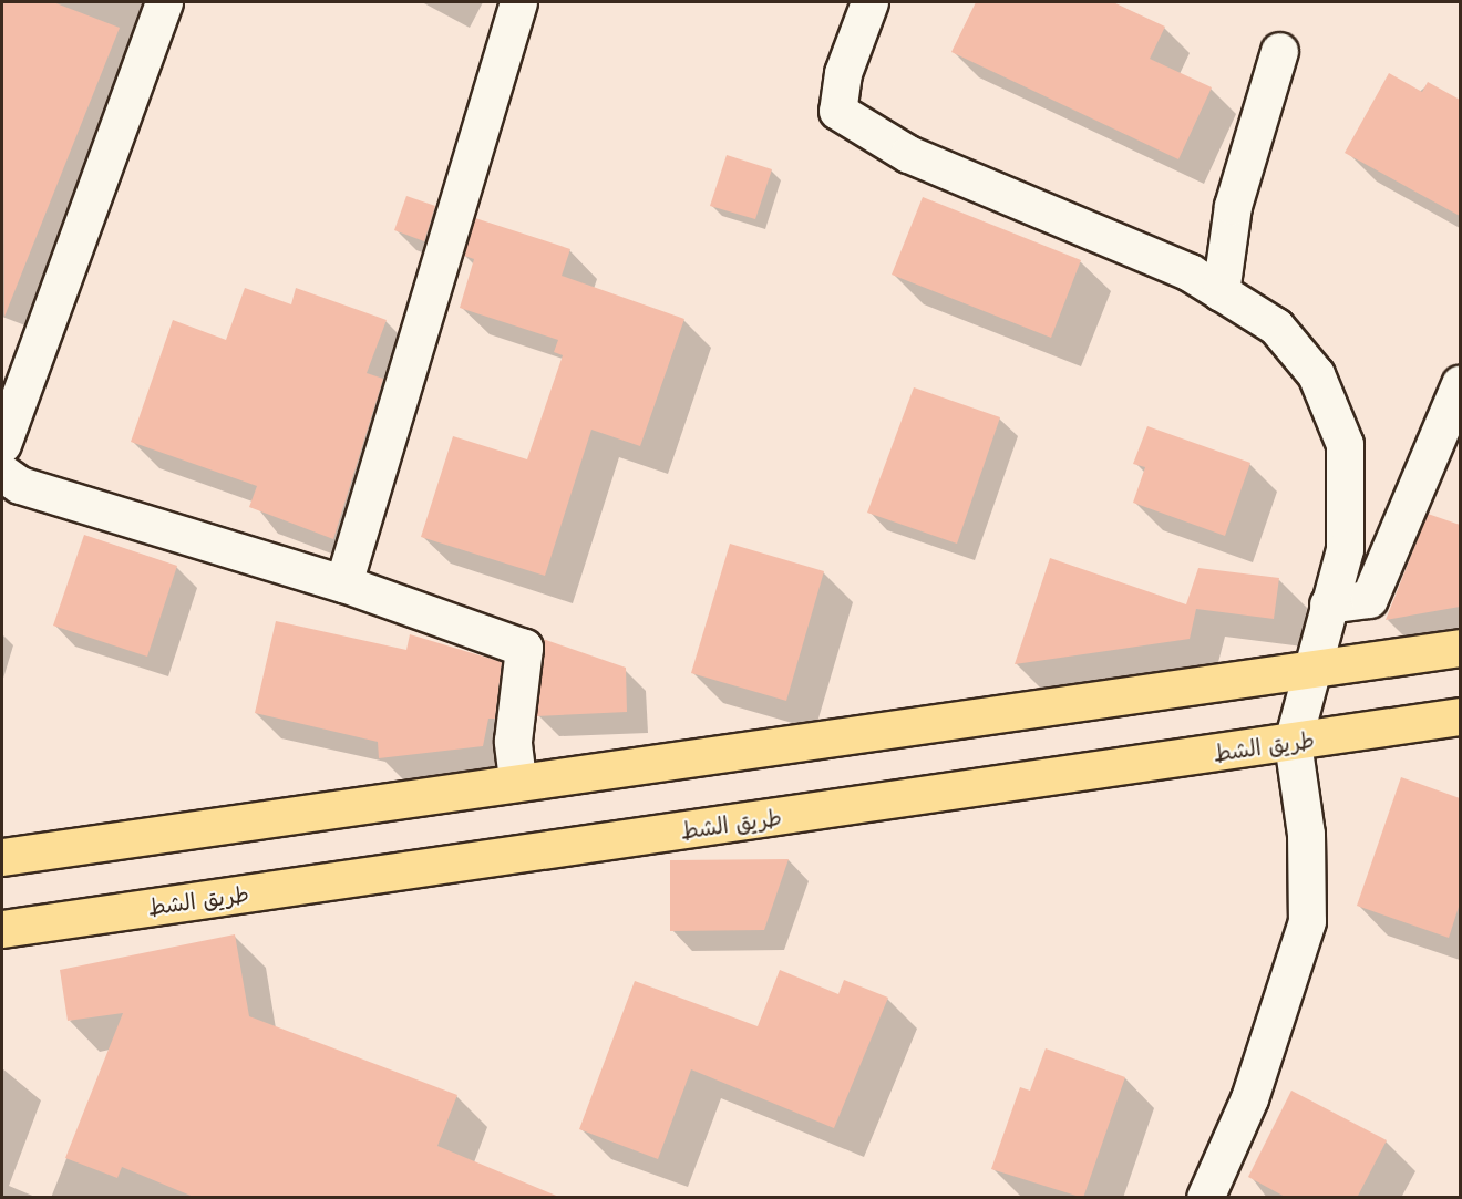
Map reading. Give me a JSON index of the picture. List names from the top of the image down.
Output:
{
  "streets": {
    "highway": ["طريق الشط"]
  }
}
